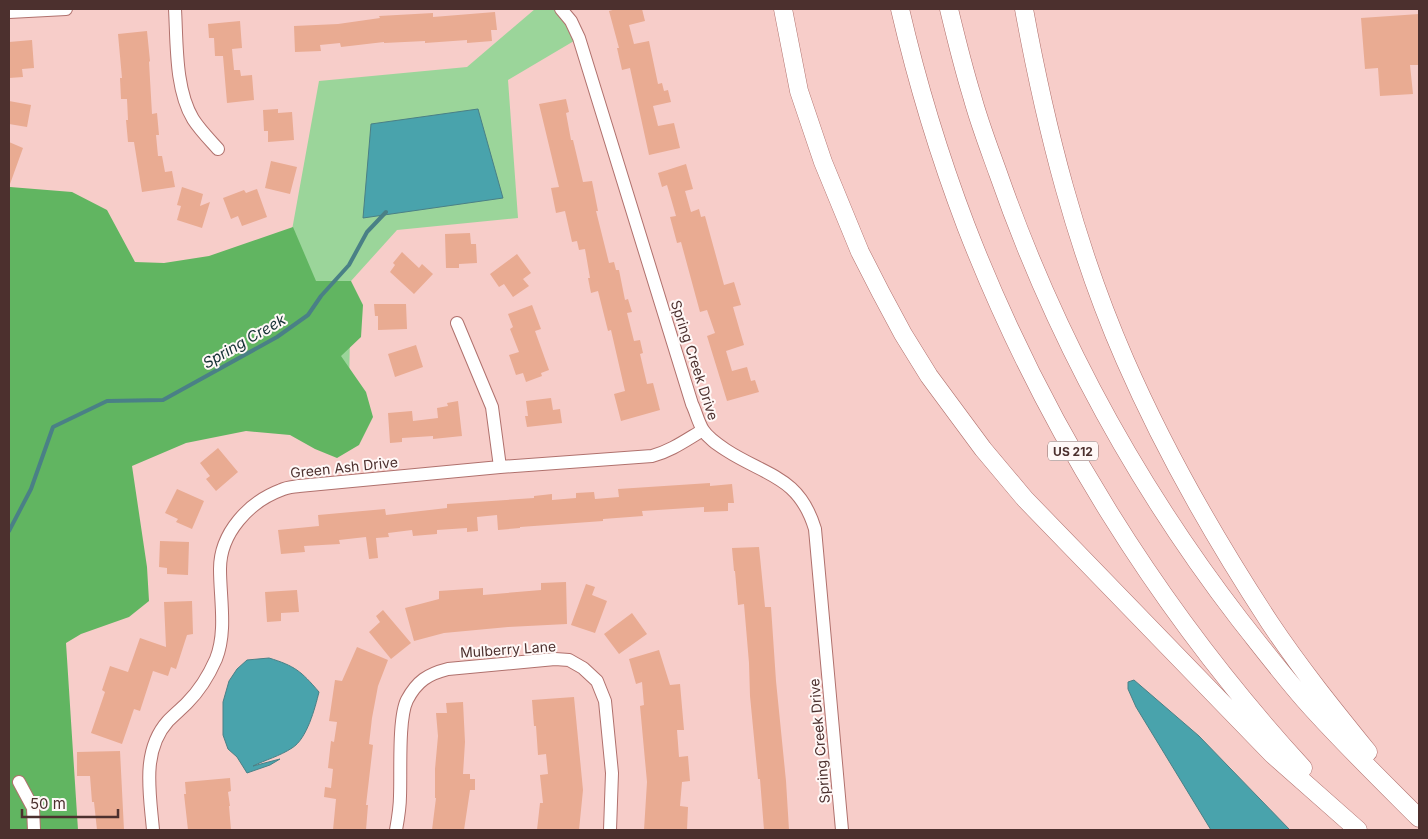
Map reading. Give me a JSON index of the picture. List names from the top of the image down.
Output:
{
  "streets": {
    "highway": ["US 212"],
    "street": ["Spring Creek Drive", "Green Ash Drive", "Mulberry Lane"]
  },
  "crossings": [
    ["Spring Creek Drive", "Green Ash Drive"]
  ],
  "water": ["Spring Creek"],
  "scale_bar": "50 m"
}
